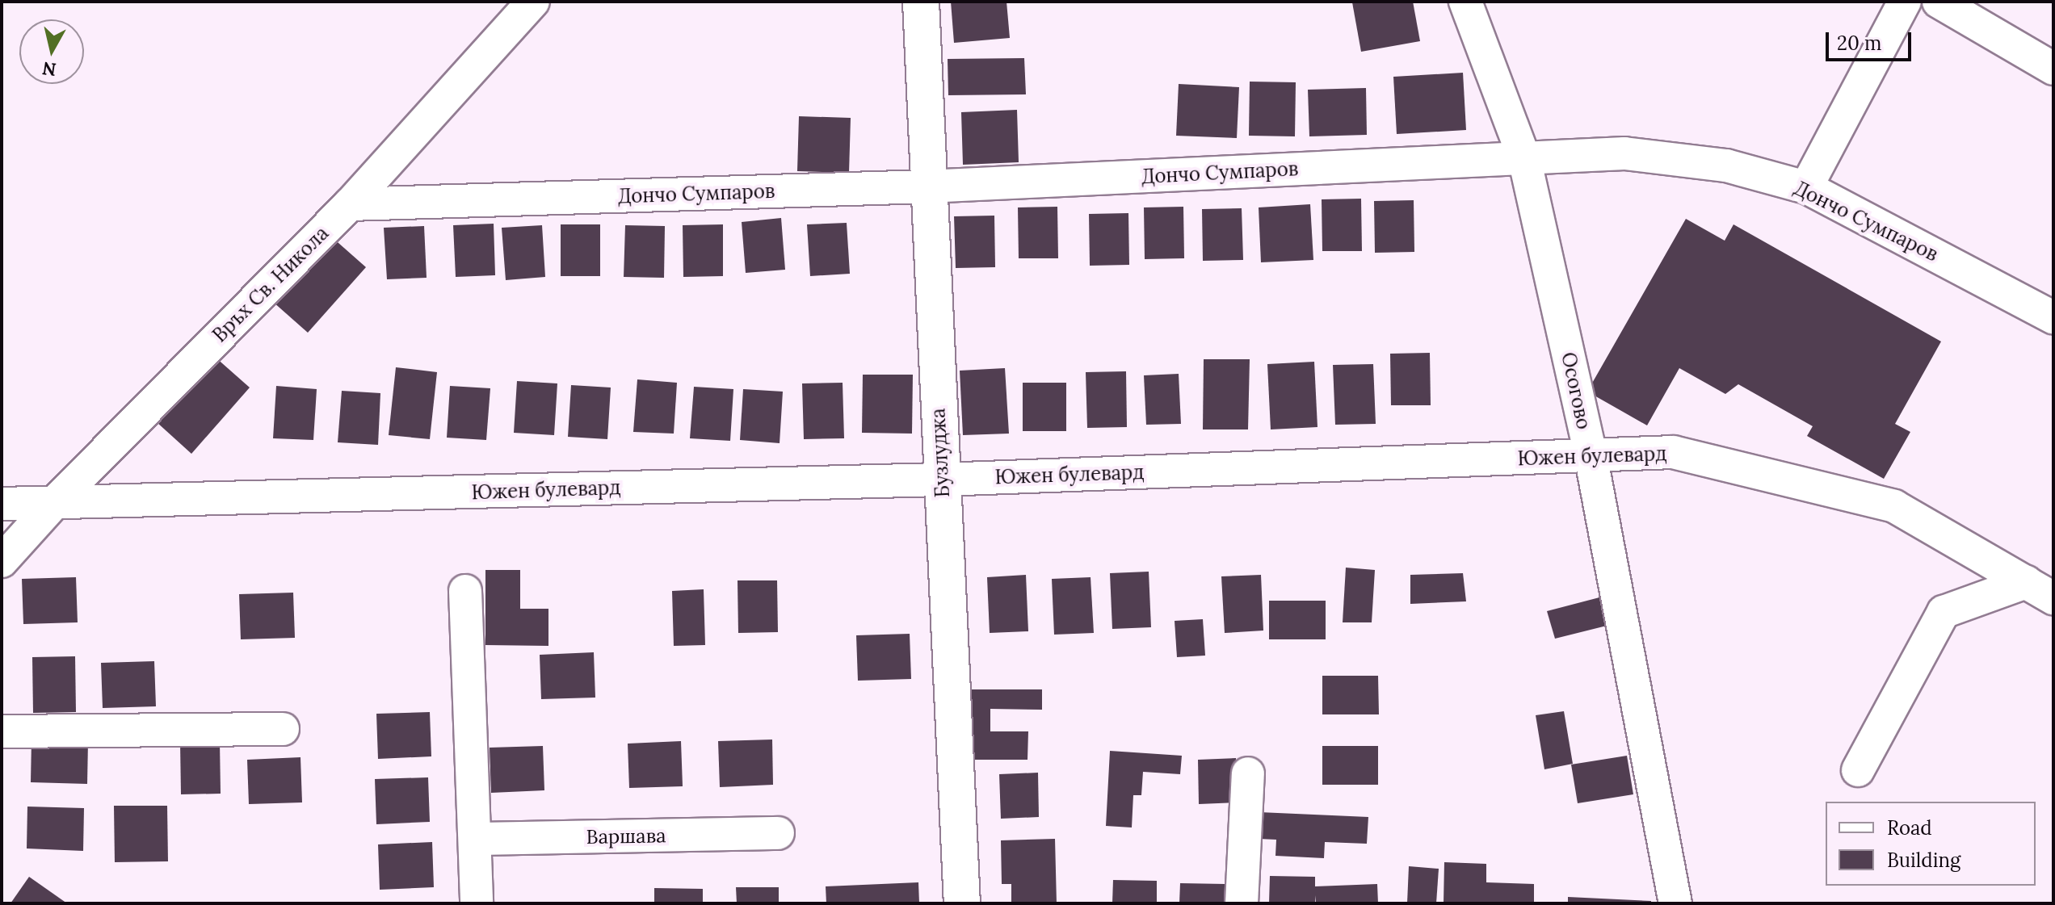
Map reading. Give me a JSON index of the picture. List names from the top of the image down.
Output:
{
  "streets": {
    "street": [
      "Дончо Сумпаров",
      "Връх Св. Никола",
      "Осогово",
      "Бузлуджа",
      "Южен булевард",
      "Варшава"
    ]
  },
  "crossings": [
    ["Дончо Сумпаров", "Връх Св. Никола"],
    ["Дончо Сумпаров", "Осогово"],
    ["Дончо Сумпаров", "Бузлуджа"],
    ["Връх Св. Никола", "Южен булевард"],
    ["Осогово", "Южен булевард"],
    ["Бузлуджа", "Южен булевард"]
  ],
  "legend": ["Road", "Building"],
  "scale_bar": "20 m",
  "north": "bottom"
}
